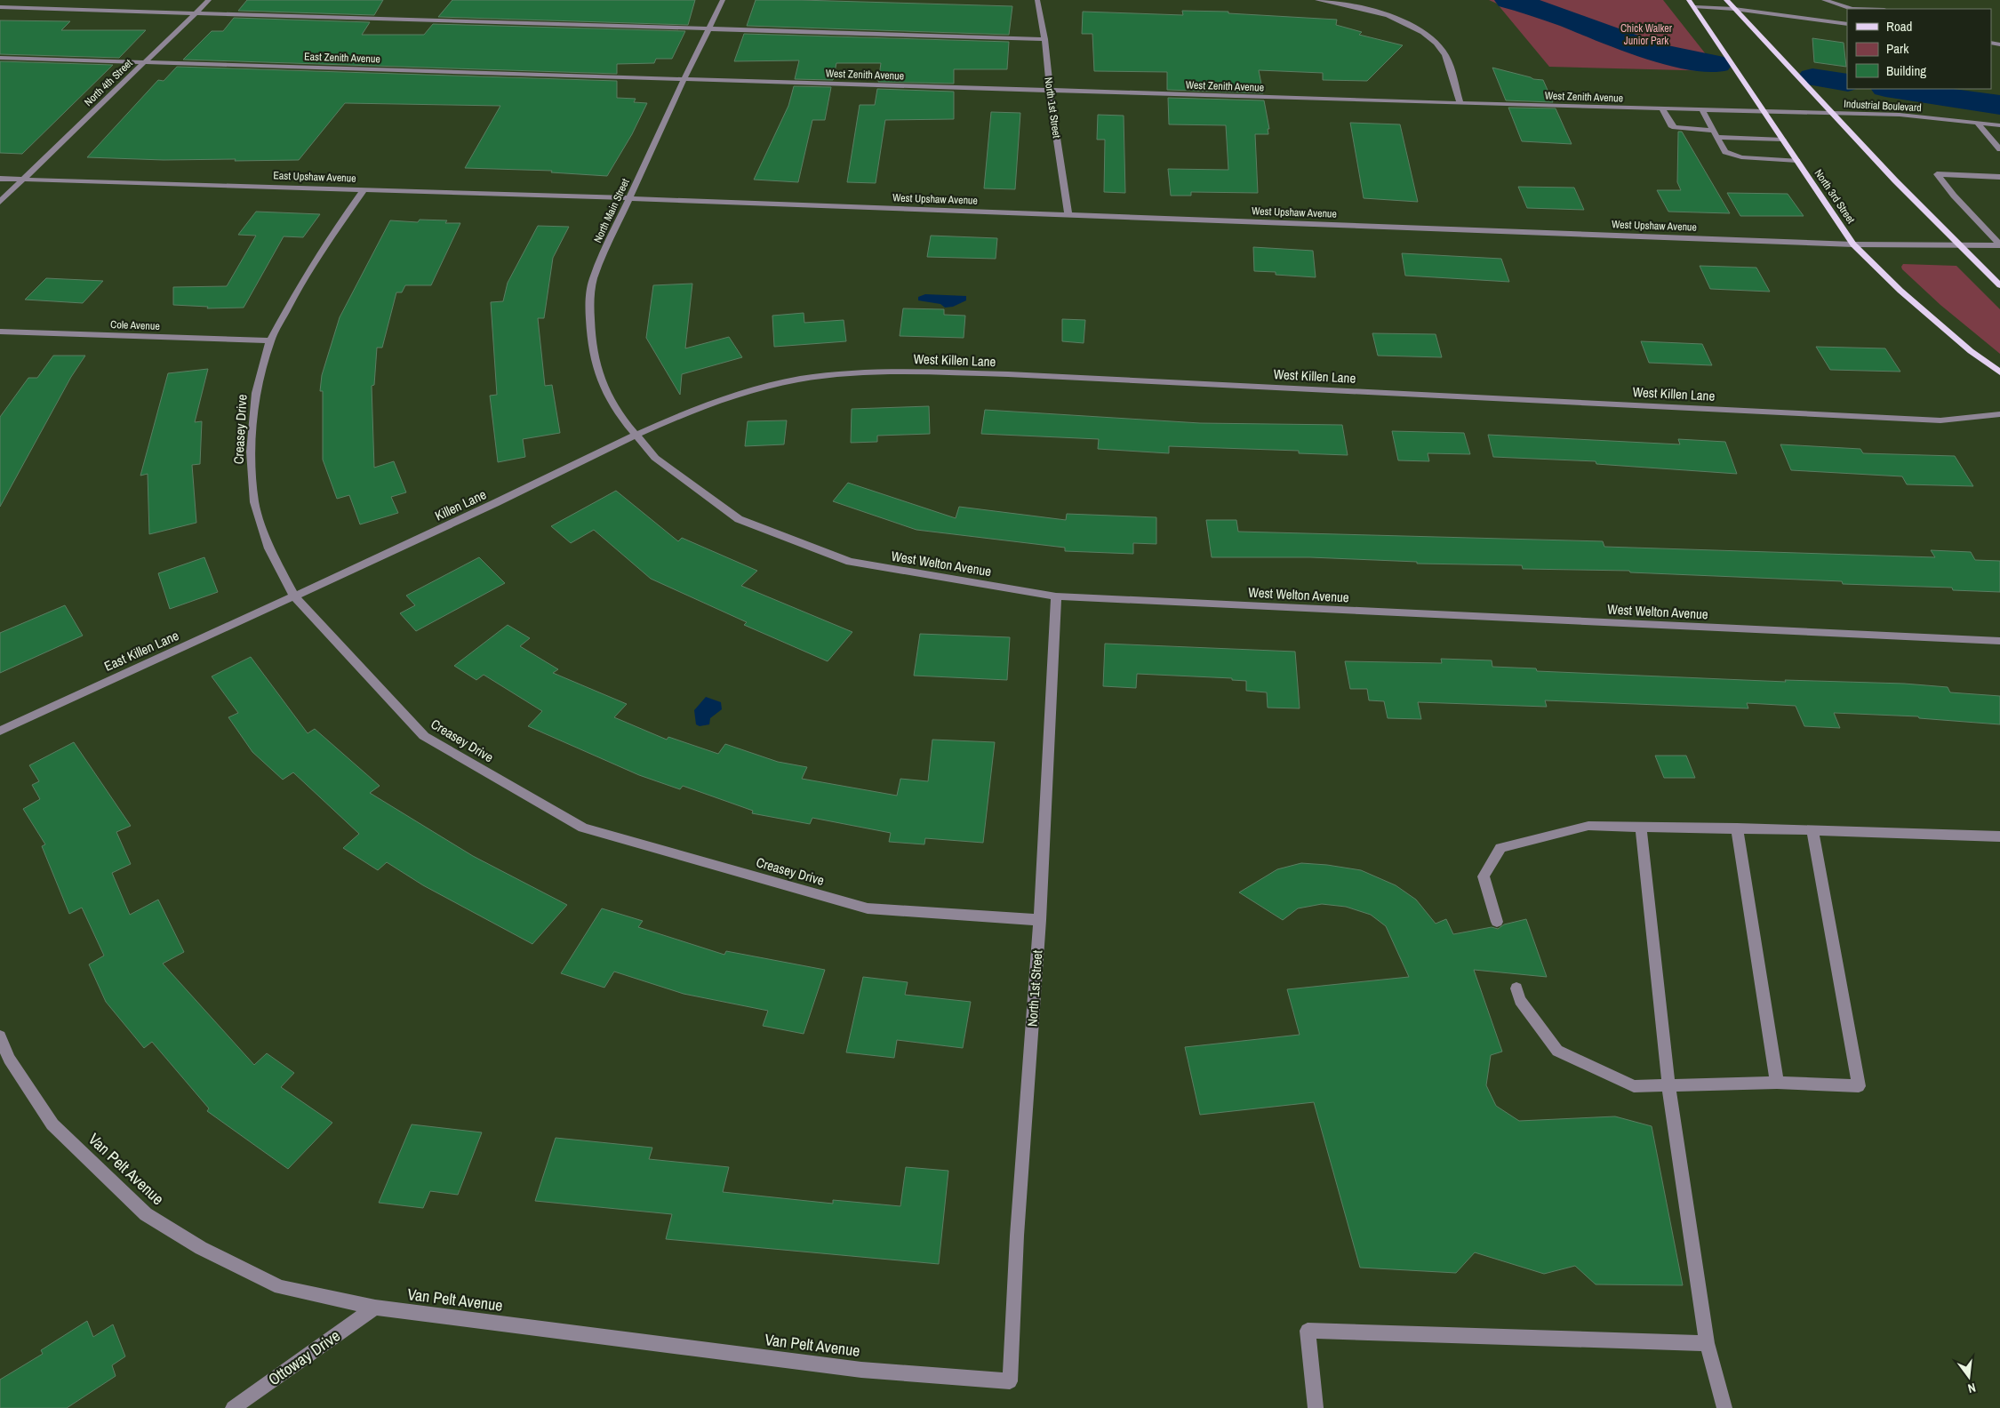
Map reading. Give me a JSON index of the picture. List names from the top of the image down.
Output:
{
  "streets": {
    "main road": ["North 3rd Street"],
    "street": [
      "East Zenith Avenue",
      "West Zenith Avenue",
      "North 4th Street",
      "Industrial Boulevard",
      "North 1st Street",
      "East Upshaw Avenue",
      "West Upshaw Avenue",
      "North Main Street",
      "Cole Avenue",
      "West Killen Lane",
      "Creasey Drive",
      "Killen Lane",
      "West Welton Avenue",
      "East Killen Lane",
      "Van Pelt Avenue",
      "Ottoway Drive"
    ]
  },
  "crossings": [
    ["East Zenith Avenue", "West Zenith Avenue"],
    ["East Zenith Avenue", "North 4th Street"],
    ["East Zenith Avenue", "North Main Street"],
    ["West Zenith Avenue", "Industrial Boulevard"],
    ["West Zenith Avenue", "North 1st Street"],
    ["West Zenith Avenue", "North 3rd Street"],
    ["West Zenith Avenue", "North Main Street"],
    ["North 4th Street", "East Upshaw Avenue"],
    ["Industrial Boulevard", "North 3rd Street"],
    ["North 1st Street", "West Upshaw Avenue"],
    ["North 1st Street", "Creasey Drive"],
    ["North 1st Street", "West Welton Avenue"],
    ["North 1st Street", "Van Pelt Avenue"],
    ["East Upshaw Avenue", "West Upshaw Avenue"],
    ["East Upshaw Avenue", "North Main Street"],
    ["East Upshaw Avenue", "Creasey Drive"],
    ["North 3rd Street", "West Upshaw Avenue"],
    ["West Upshaw Avenue", "North Main Street"],
    ["North Main Street", "West Killen Lane"],
    ["North Main Street", "Killen Lane"],
    ["North Main Street", "West Welton Avenue"],
    ["Cole Avenue", "Creasey Drive"],
    ["West Killen Lane", "Killen Lane"],
    ["West Killen Lane", "West Welton Avenue"],
    ["Creasey Drive", "Killen Lane"],
    ["Creasey Drive", "East Killen Lane"],
    ["Killen Lane", "West Welton Avenue"],
    ["Killen Lane", "East Killen Lane"],
    ["Van Pelt Avenue", "Ottoway Drive"]
  ],
  "parks": ["Chick Walker Junior Park"],
  "legend": ["Road", "Park", "Building"],
  "north": "bottom"
}
